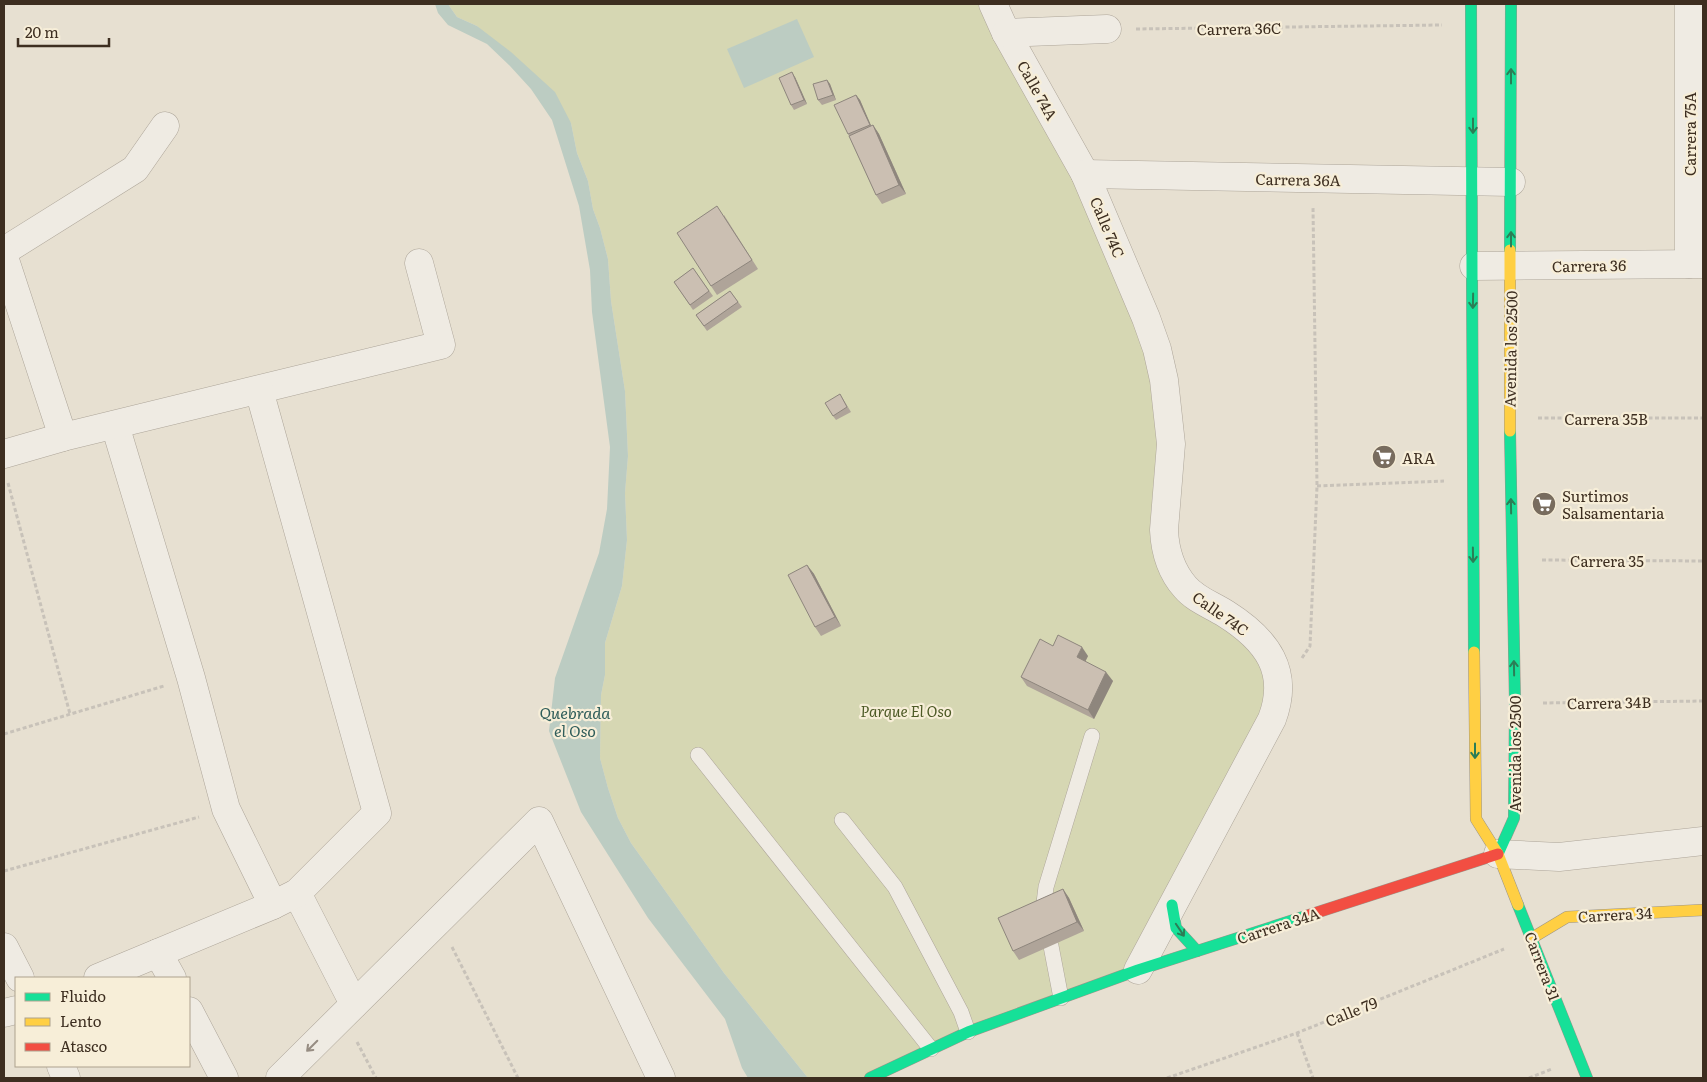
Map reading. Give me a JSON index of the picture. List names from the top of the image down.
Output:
{
  "streets": {
    "main road": [
      "Avenida los 2500",
      "Carrera 34",
      "Carrera 34A",
      "Carrera 31"
    ],
    "street": [
      "Calle 74A",
      "Carrera 75A",
      "Carrera 36A",
      "Calle 74C",
      "Carrera 36"
    ],
    "path": [
      "Carrera 36C",
      "Carrera 35B",
      "Carrera 35",
      "Carrera 34B",
      "Calle 79"
    ]
  },
  "crossings": [
    ["Calle 74A", "Carrera 36A"],
    ["Calle 74A", "Calle 74C"],
    ["Carrera 75A", "Carrera 36"],
    ["Carrera 36A", "Calle 74C"],
    ["Carrera 36A", "Avenida los 2500"],
    ["Calle 74C", "Carrera 34A"],
    ["Carrera 36", "Avenida los 2500"],
    ["Avenida los 2500", "Carrera 35B"],
    ["Avenida los 2500", "Carrera 35"],
    ["Avenida los 2500", "Carrera 34B"],
    ["Avenida los 2500", "Carrera 34A"],
    ["Avenida los 2500", "Carrera 31"],
    ["Carrera 34", "Carrera 31"],
    ["Carrera 34", "Calle 79"],
    ["Carrera 34A", "Carrera 31"],
    ["Carrera 31", "Calle 79"]
  ],
  "water": ["Quebrada el Oso"],
  "parks": ["Parque El Oso"],
  "places": {
    "supermarket": ["ARA", "Surtimos Salsamentaria"]
  },
  "legend": ["Fluido", "Lento", "Atasco"],
  "scale_bar": "20 m"
}
